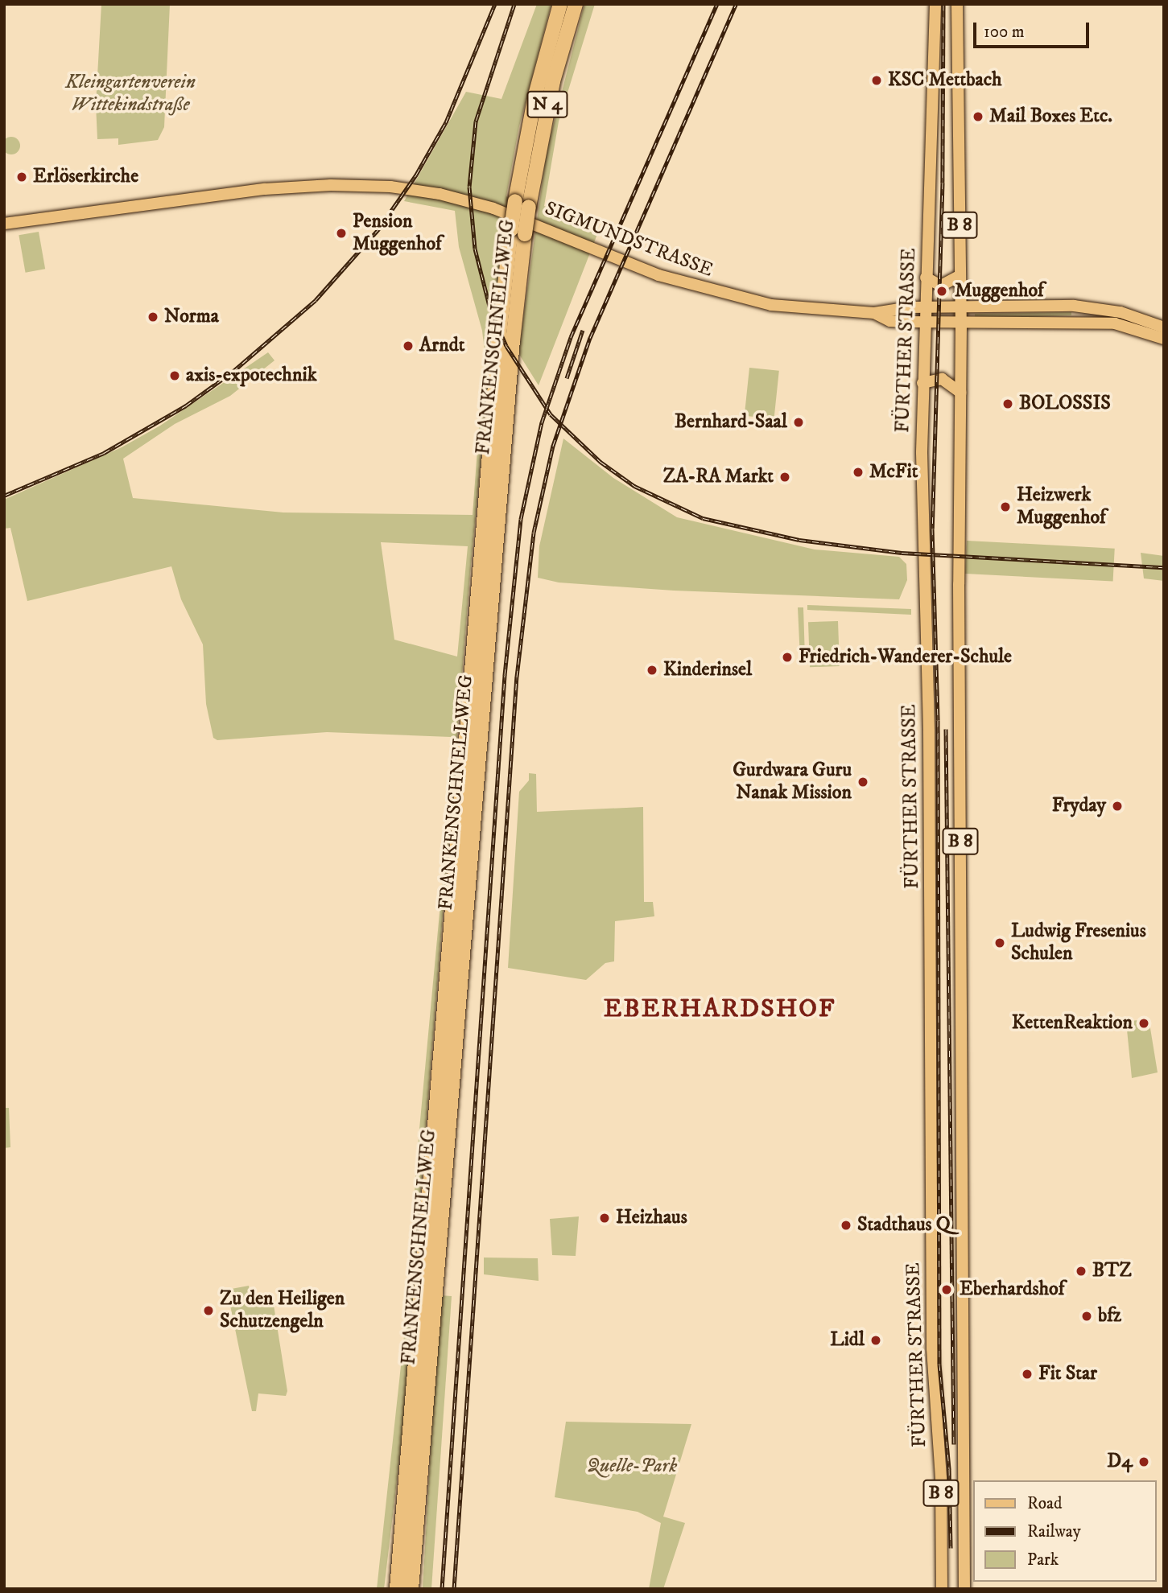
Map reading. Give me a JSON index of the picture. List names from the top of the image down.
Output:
{
  "streets": {
    "highway": ["N 4", "FRANKENSCHNELLWEG"],
    "main road": ["B 8", "SIGMUNDSTRASSE", "FÜRTHER STRASSE"]
  },
  "crossings": [
    ["B 8", "SIGMUNDSTRASSE"],
    ["SIGMUNDSTRASSE", "FÜRTHER STRASSE"]
  ],
  "districts": ["EBERHARDSHOF"],
  "parks": ["Kleingartenverein Wittekindstraße", "Quelle-Park"],
  "places": [
    "KSC Mettbach",
    "Mail Boxes Etc.",
    "Erlöserkirche",
    "Pension Muggenhof",
    "Muggenhof",
    "Norma",
    "Arndt",
    "axis-expotechnik",
    "BOLOSSIS",
    "Bernhard-Saal",
    "McFit",
    "ZA-RA Markt",
    "Heizwerk Muggenhof",
    "Friedrich-Wanderer-Schule",
    "Kinderinsel",
    "Gurdwara Guru Nanak Mission",
    "Fryday",
    "Ludwig Fresenius Schulen",
    "KettenReaktion",
    "Heizhaus",
    "Stadthaus Q",
    "BTZ",
    "Eberhardshof",
    "Zu den Heiligen Schutzengeln",
    "bfz",
    "Lidl",
    "Fit Star",
    "D4"
  ],
  "legend": ["Road", "Railway", "Park"],
  "scale_bar": "100 m"
}
